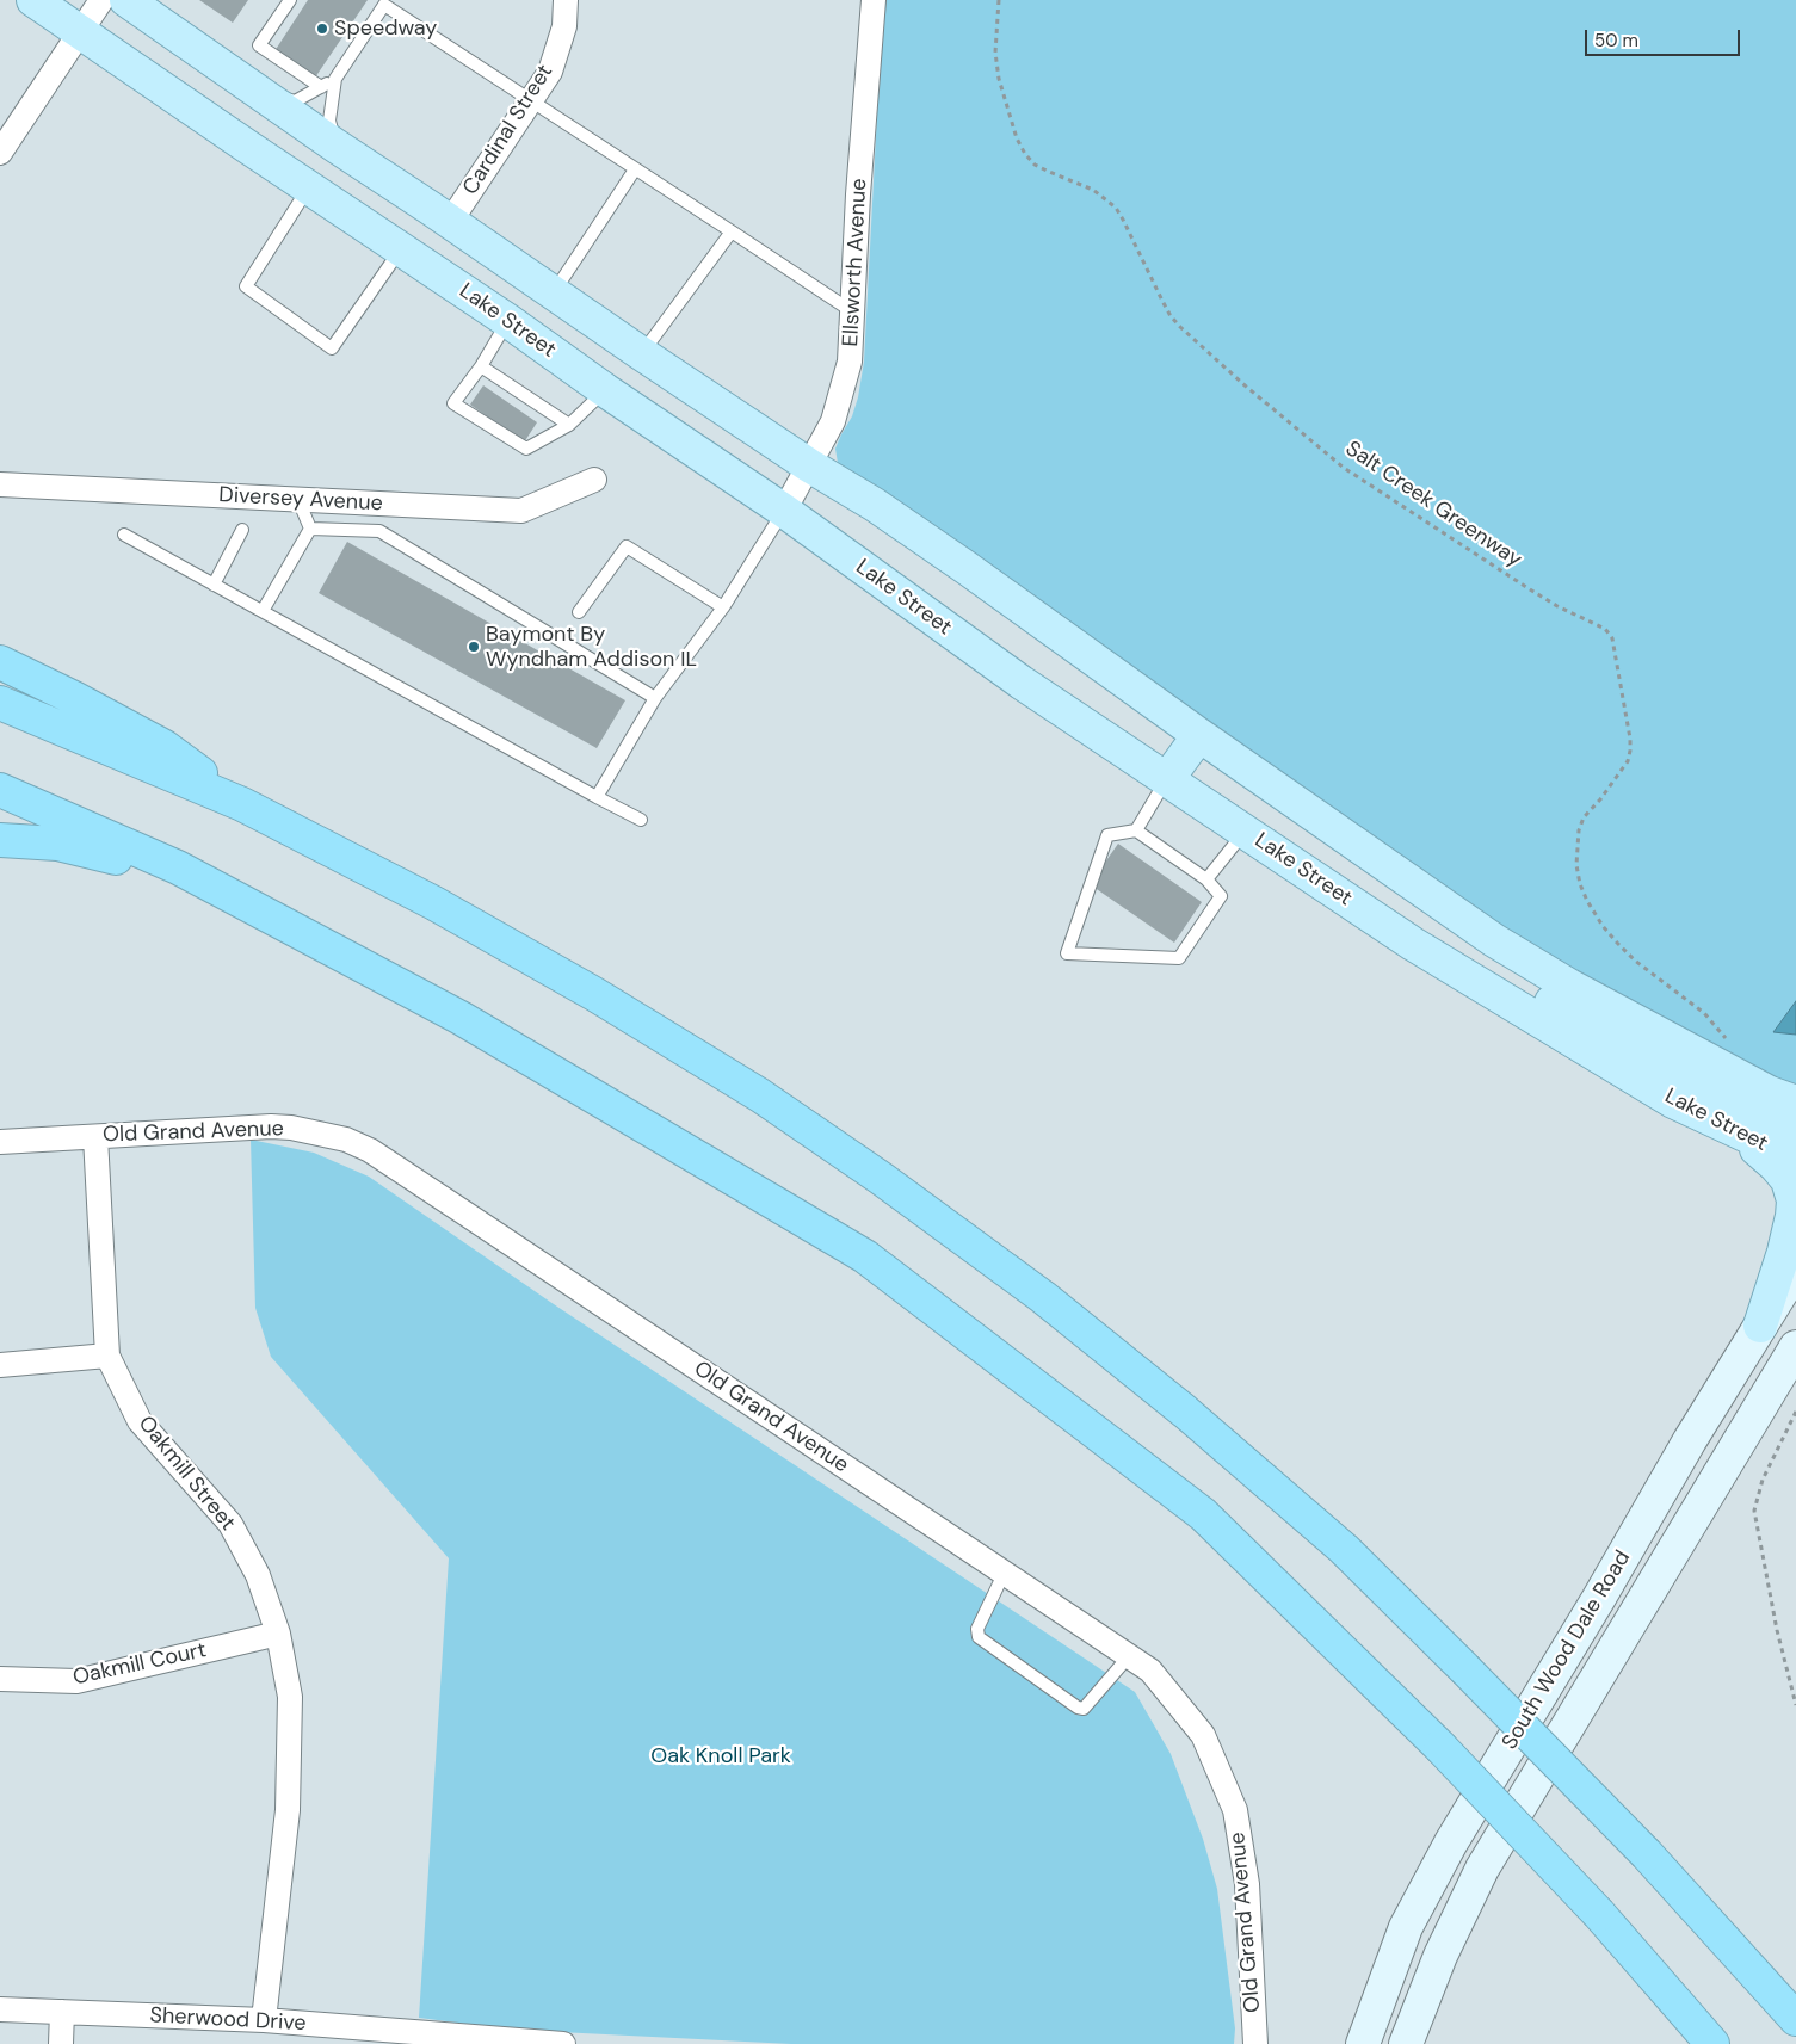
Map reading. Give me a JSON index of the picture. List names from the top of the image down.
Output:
{
  "streets": {
    "main road": ["Lake Street", "South Wood Dale Road"],
    "street": [
      "Cardinal Street",
      "Ellsworth Avenue",
      "Diversey Avenue",
      "Old Grand Avenue",
      "Oakmill Street",
      "Oakmill Court",
      "Sherwood Drive"
    ],
    "path": ["Salt Creek Greenway"]
  },
  "crossings": [
    ["Ellsworth Avenue", "Lake Street"],
    ["Old Grand Avenue", "Oakmill Street"],
    ["Oakmill Street", "Oakmill Court"],
    ["Oakmill Street", "Sherwood Drive"]
  ],
  "parks": ["Oak Knoll Park"],
  "places": ["Speedway", "Baymont By Wyndham Addison IL"],
  "scale_bar": "50 m"
}
